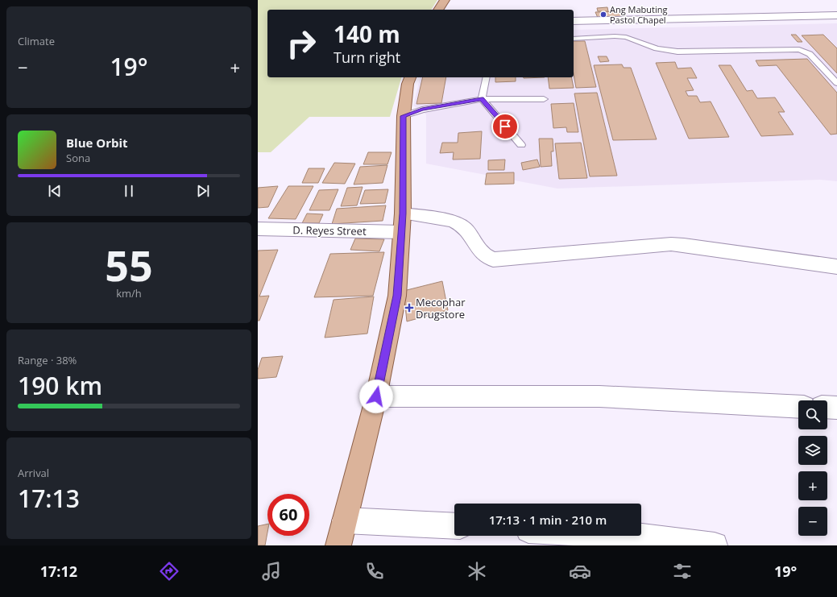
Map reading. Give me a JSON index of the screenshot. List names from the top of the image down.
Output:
{
  "streets": {
    "street": ["D. Reyes Street"]
  },
  "places": {
    "other": ["Ang Mabuting Pastol Chapel"],
    "health": ["Mecophar Drugstore"]
  },
  "page": {
    "tile": [
      "Climate",
      ["55", "km/h"],
      ["Range · 38%", "190 km"],
      ["Arrival", "17:13"]
    ],
    "turn": ["140 m", "Turn right"],
    "heat": ["−", "19°", "+"],
    "song": ["Blue Orbit", "Sona"],
    "map_buttons": ["+", "−"],
    "limit": "60",
    "trip": "17:13 · 1 min · 210 m",
    "tabs": ["17:12", "19°"]
  }
}
